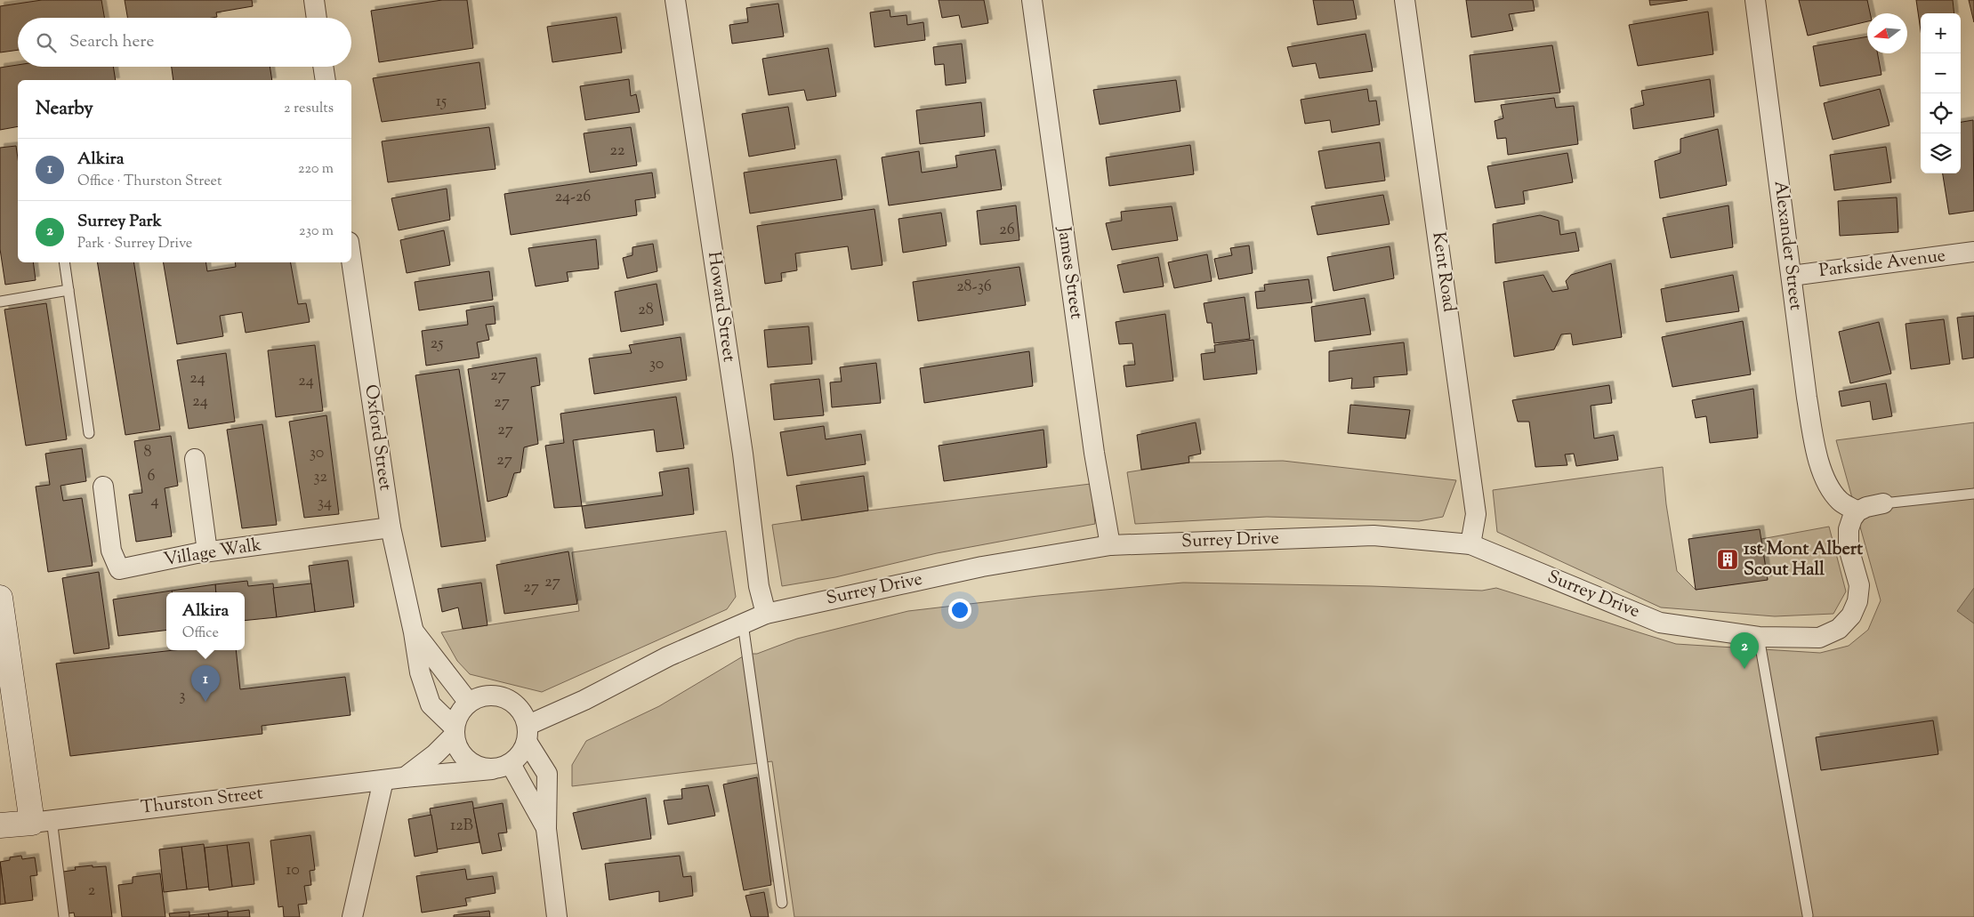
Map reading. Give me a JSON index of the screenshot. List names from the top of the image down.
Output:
{
  "streets": {
    "street": [
      "Alexander Street",
      "Parkside Avenue",
      "Kent Road",
      "James Street",
      "Howard Street",
      "Oxford Street",
      "Surrey Drive",
      "Village Walk",
      "Thurston Street"
    ]
  },
  "crossings": [
    ["Alexander Street", "Parkside Avenue"],
    ["Alexander Street", "Surrey Drive"],
    ["Kent Road", "Surrey Drive"],
    ["James Street", "Surrey Drive"],
    ["Howard Street", "Surrey Drive"],
    ["Oxford Street", "Surrey Drive"],
    ["Oxford Street", "Village Walk"],
    ["Oxford Street", "Thurston Street"],
    ["Surrey Drive", "Thurston Street"]
  ],
  "places": {
    "building": ["1st Mont Albert Scout Hall"]
  },
  "house_numbers": [
    "15",
    "22",
    "24-26",
    "26",
    "28-36",
    "28",
    "25",
    "30",
    "27",
    "24",
    "24",
    "24",
    "27",
    "27",
    "8",
    "30",
    "27",
    "6",
    "32",
    "4",
    "34",
    "27",
    "27",
    "3",
    "12B",
    "10",
    "2"
  ],
  "north": "left",
  "page": {
    "map_buttons": ["+", "−"],
    "search": "Search here",
    "heading": ["Nearby", "2 results"],
    "list": [
      {
        "mark": "1",
        "name": "Alkira",
        "note": "Office · Thurston Street",
        "value": "220 m"
      },
      {
        "mark": "2",
        "name": "Surrey Park",
        "note": "Park · Surrey Drive",
        "value": "230 m"
      }
    ],
    "popup": ["Alkira", "Office"],
    "pins": ["2", "1"]
  }
}
